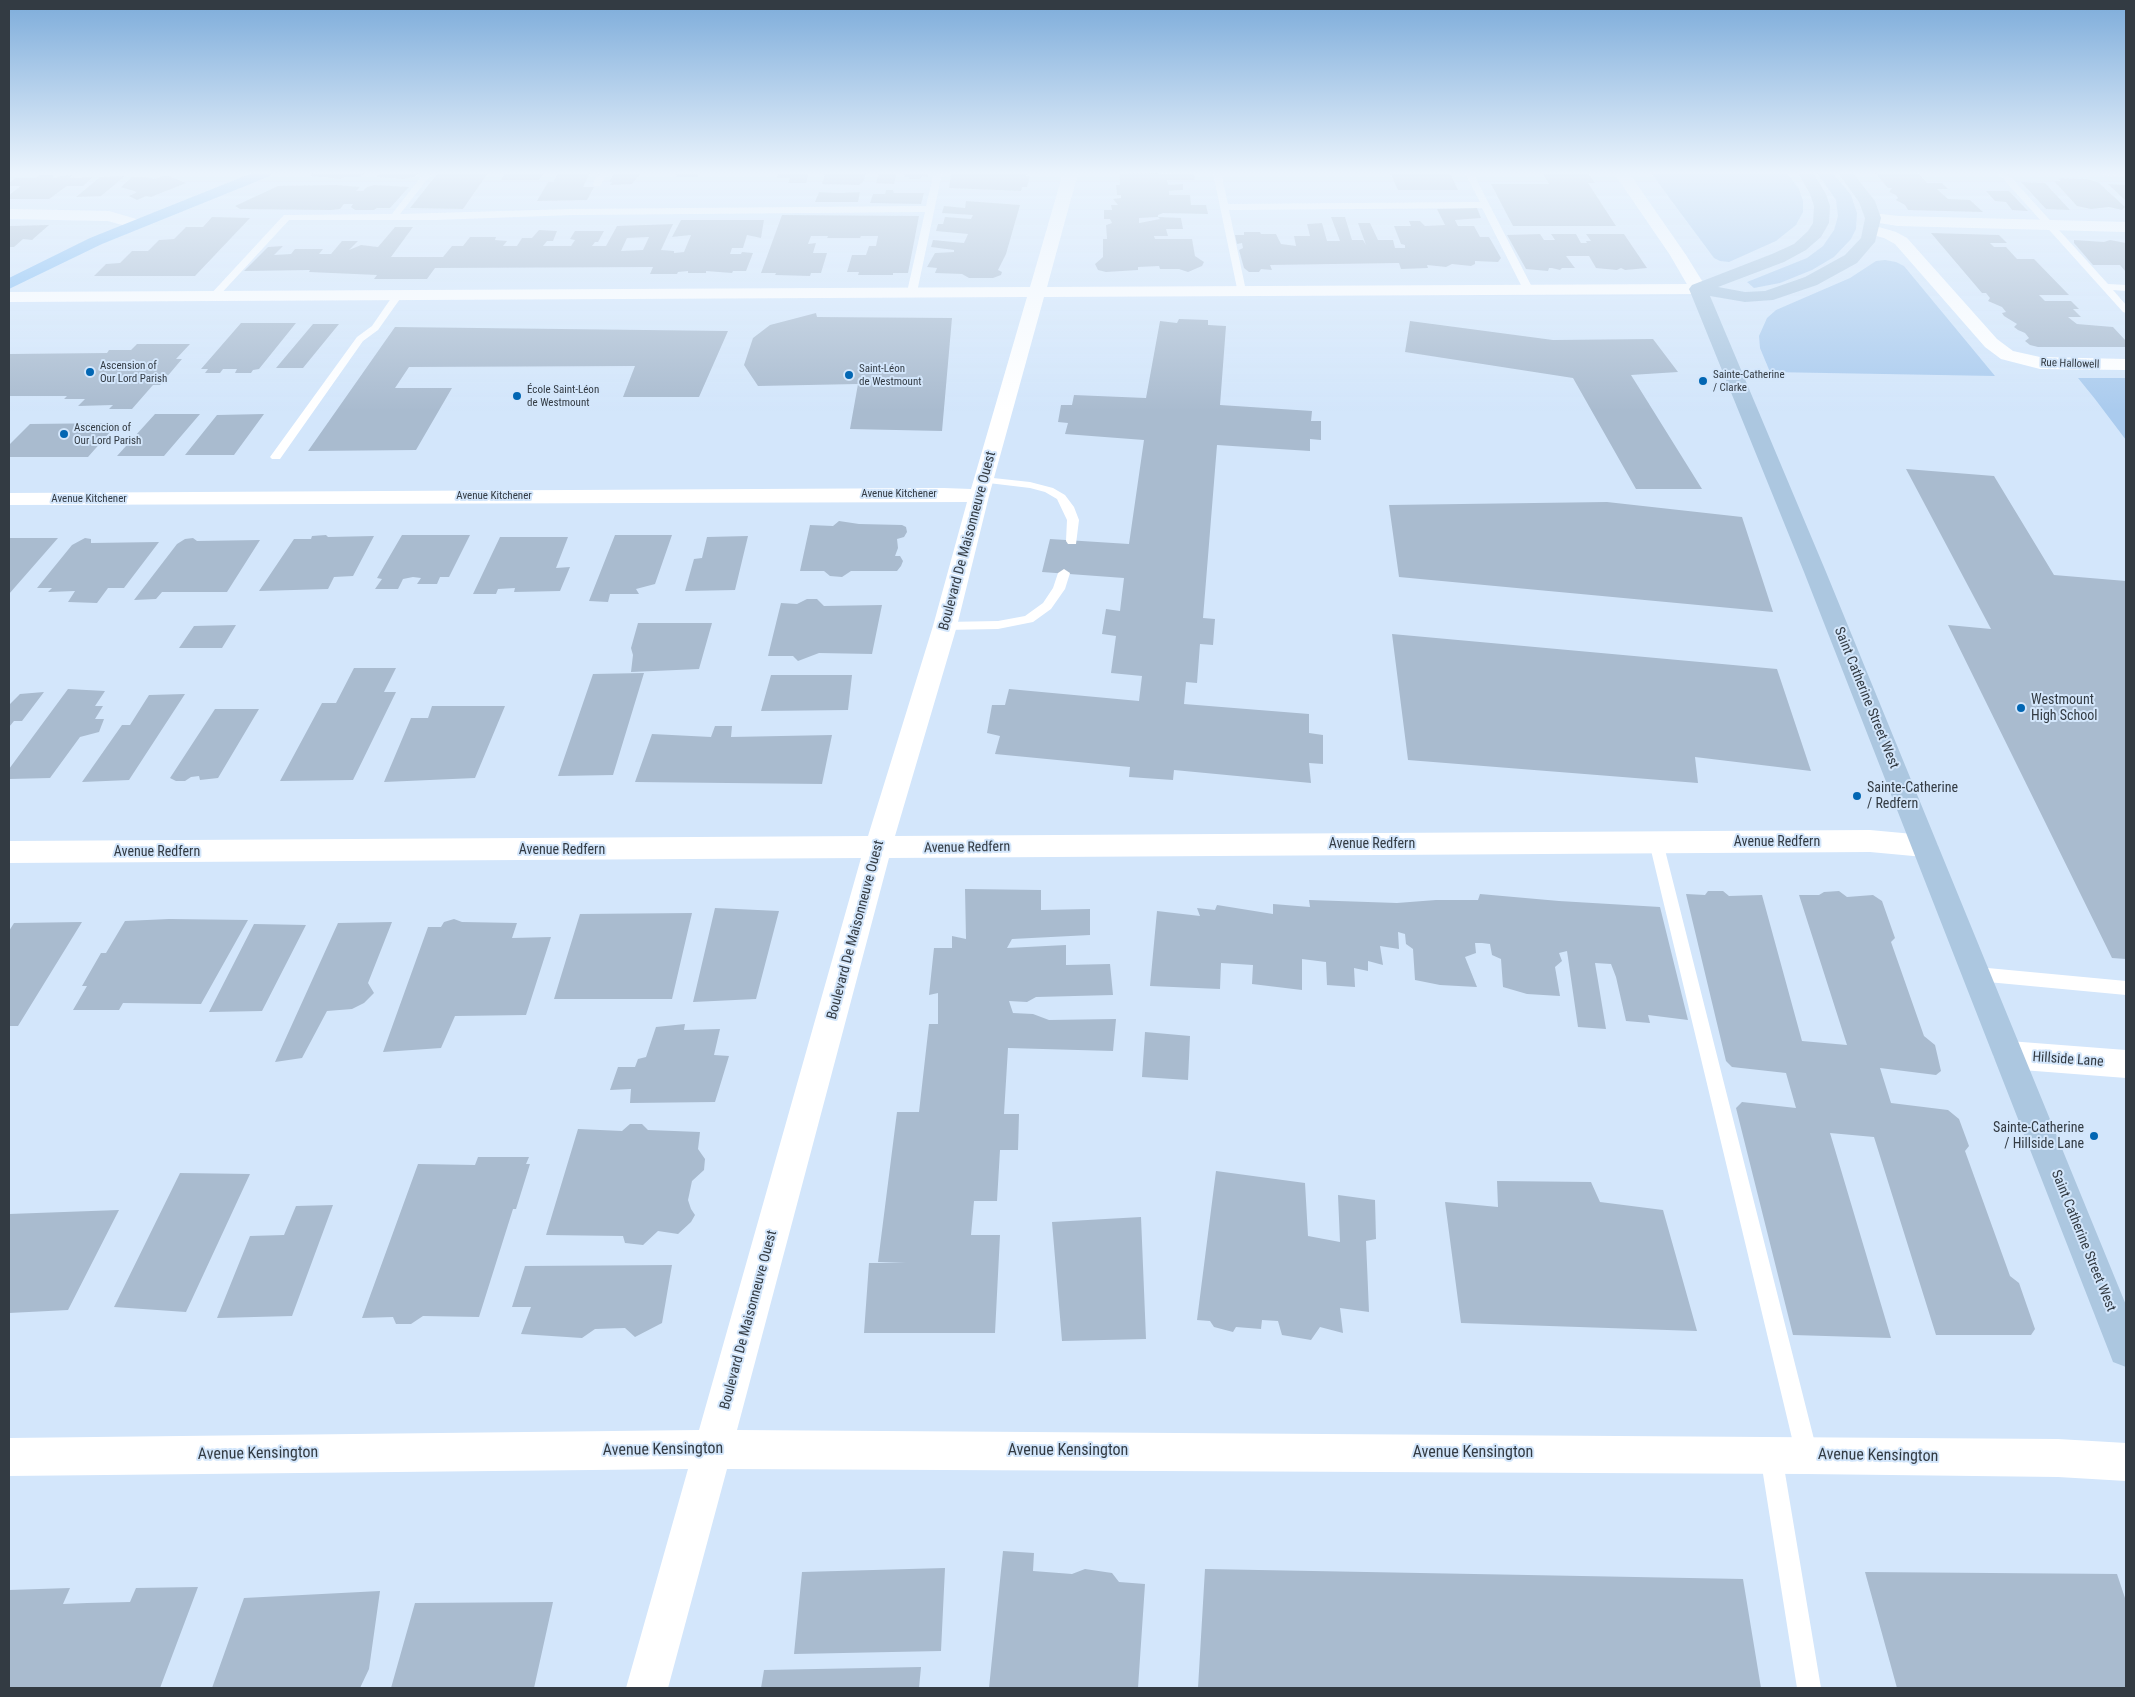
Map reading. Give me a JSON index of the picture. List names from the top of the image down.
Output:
{
  "streets": {
    "main road": ["Saint Catherine Street West"],
    "street": [
      "Rue Hallowell",
      "Avenue Kitchener",
      "Boulevard De Maisonneuve Ouest",
      "Avenue Redfern",
      "Hillside Lane",
      "Avenue Kensington"
    ]
  },
  "crossings": [
    ["Avenue Kitchener", "Boulevard De Maisonneuve Ouest"],
    ["Boulevard De Maisonneuve Ouest", "Avenue Redfern"],
    ["Boulevard De Maisonneuve Ouest", "Avenue Kensington"],
    ["Saint Catherine Street West", "Avenue Redfern"],
    ["Saint Catherine Street West", "Hillside Lane"]
  ],
  "places": [
    "Ascension of Our Lord Parish",
    "Saint-Léon de Westmount",
    "Sainte-Catherine / Clarke",
    "École Saint-Léon de Westmount",
    "Ascencion of Our Lord Parish",
    "Westmount High School",
    "Sainte-Catherine / Redfern",
    "Sainte-Catherine / Hillside Lane"
  ]
}
